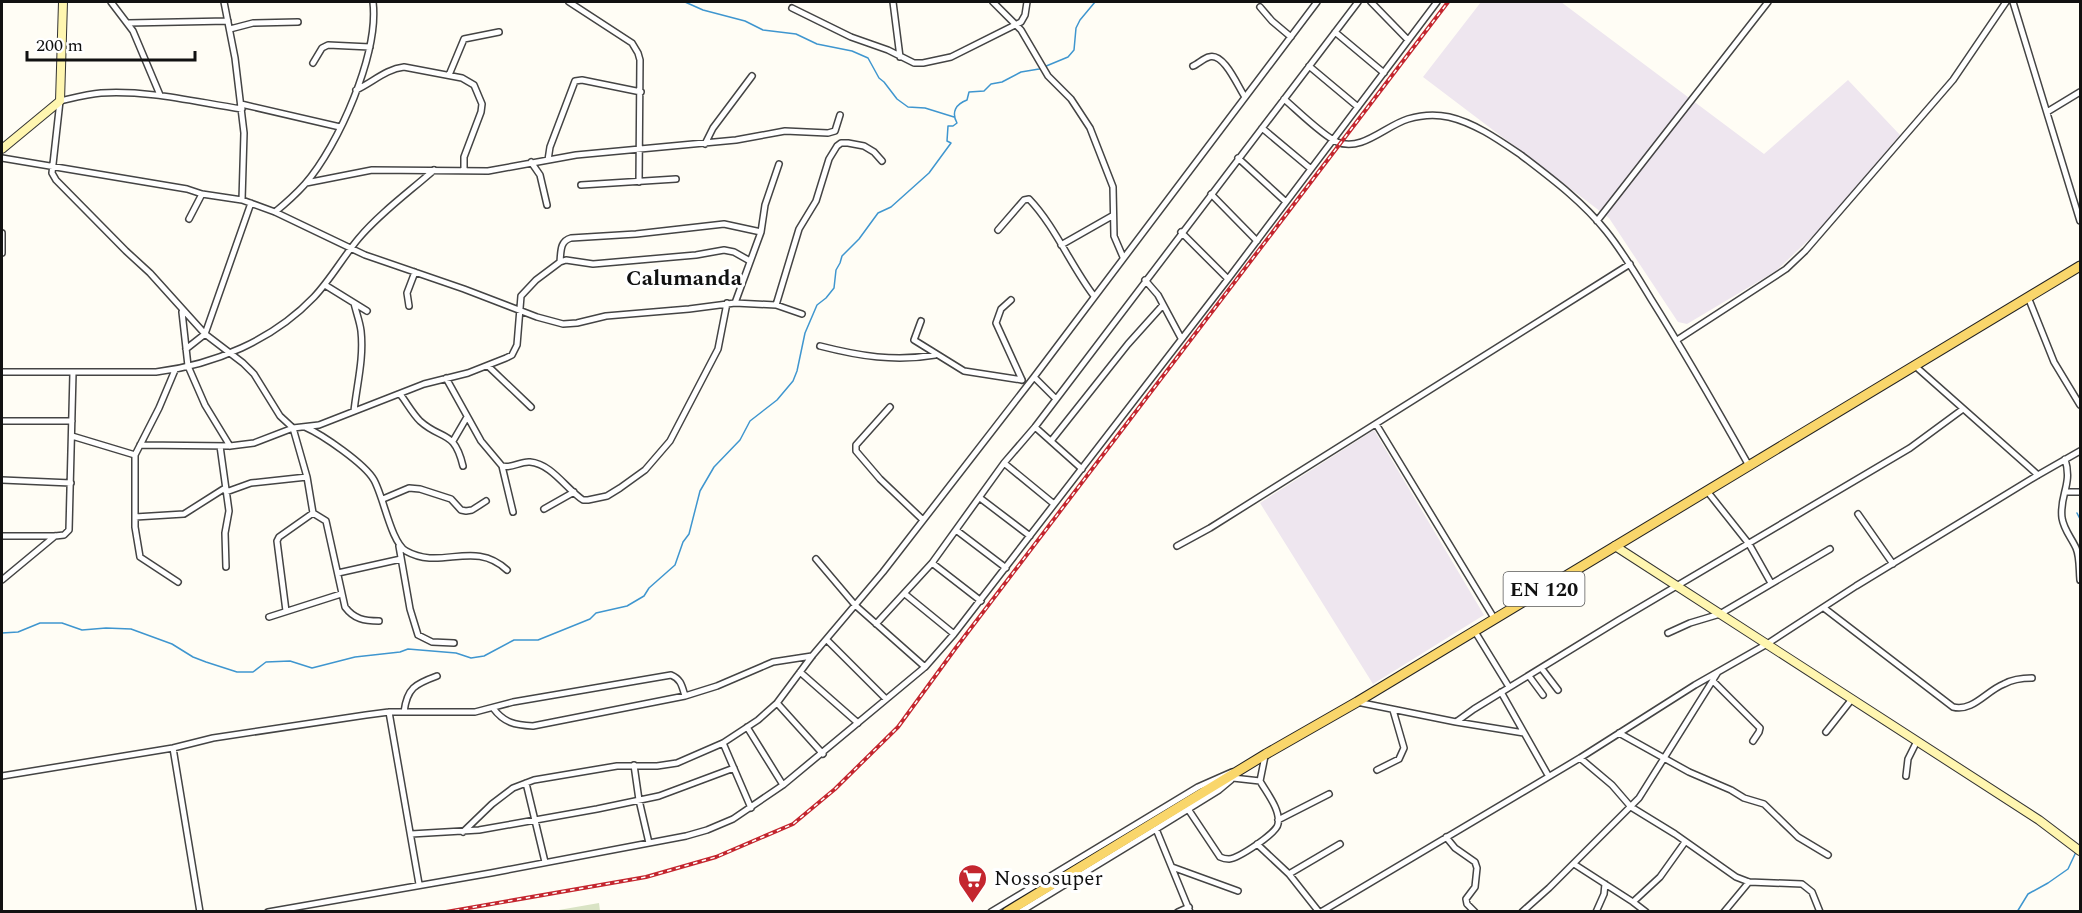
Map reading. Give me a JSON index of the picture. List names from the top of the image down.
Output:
{
  "streets": {
    "main road": ["EN 120"]
  },
  "districts": ["Calumanda"],
  "places": {
    "supermarket": ["Nossosuper"]
  },
  "scale_bar": "200 m"
}
